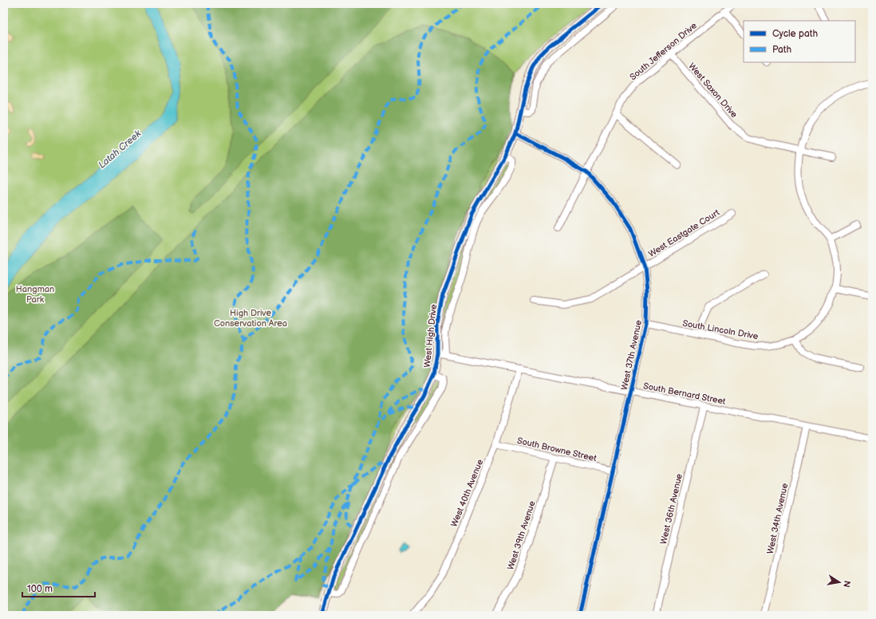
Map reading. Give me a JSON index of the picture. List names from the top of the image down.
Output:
{
  "streets": {
    "main road": ["West High Drive"],
    "street": [
      "South Jefferson Drive",
      "West Saxon Drive",
      "West Eastgate Court",
      "South Lincoln Drive",
      "West 37th Avenue",
      "South Bernard Street",
      "South Browne Street",
      "West 40th Avenue",
      "West 36th Avenue",
      "West 34th Avenue",
      "West 39th Avenue"
    ]
  },
  "crossings": [
    ["South Jefferson Drive", "West Saxon Drive"],
    ["South Jefferson Drive", "West 37th Avenue"],
    ["West Saxon Drive", "South Lincoln Drive"],
    ["West Eastgate Court", "West 37th Avenue"],
    ["South Lincoln Drive", "West 37th Avenue"],
    ["West High Drive", "West 37th Avenue"],
    ["West High Drive", "South Bernard Street"],
    ["West 37th Avenue", "South Bernard Street"],
    ["West 37th Avenue", "South Browne Street"],
    ["South Bernard Street", "West 40th Avenue"],
    ["South Bernard Street", "West 36th Avenue"],
    ["South Bernard Street", "West 34th Avenue"],
    ["South Browne Street", "West 40th Avenue"],
    ["South Browne Street", "West 39th Avenue"]
  ],
  "water": ["Latah Creek"],
  "parks": ["Hangman Park", "High Drive Conservation Area"],
  "legend": ["Cycle path", "Path"],
  "scale_bar": "100 m",
  "north": "right"
}
